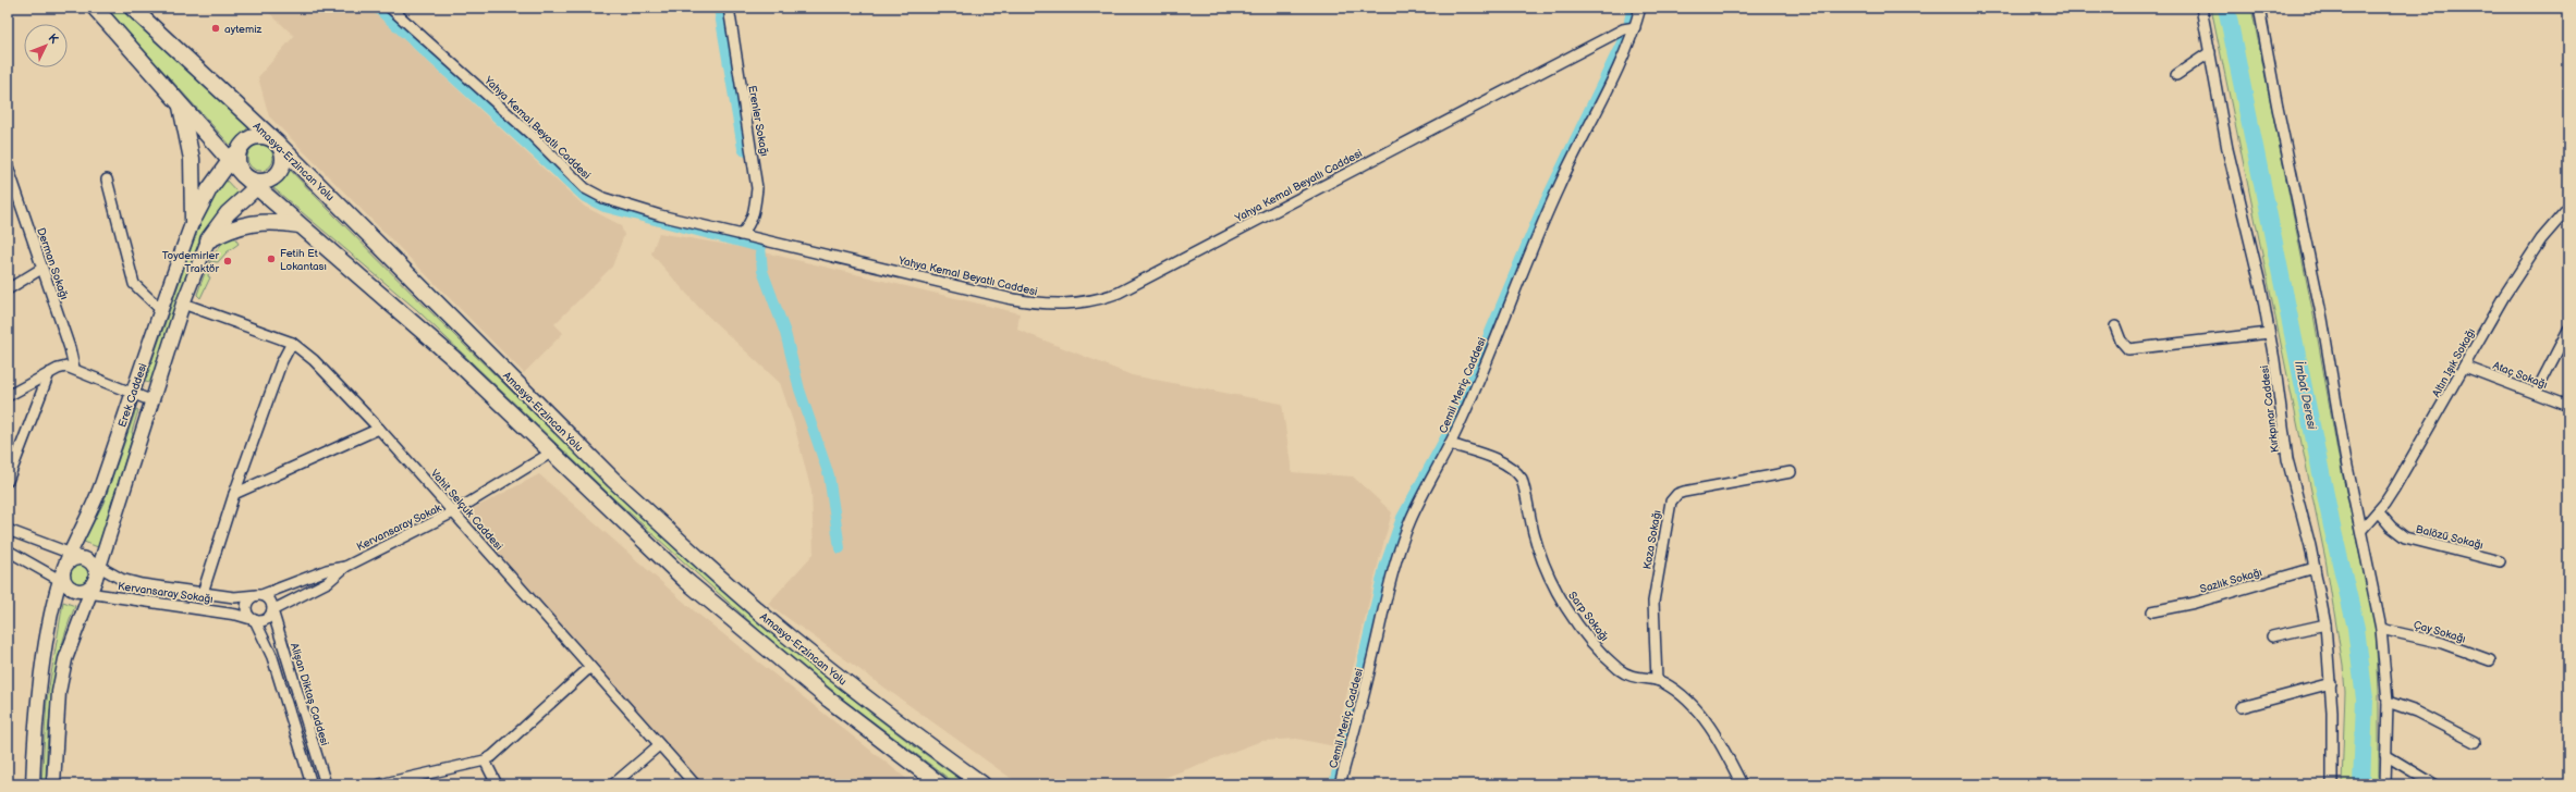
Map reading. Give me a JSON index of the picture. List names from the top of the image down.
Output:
{
  "streets": {
    "highway": ["Amasya-Erzincan Yolu"],
    "main road": ["Erek Caddesi"],
    "street": [
      "Erenler Sokağı",
      "Yahya Kemal Beyatlı Caddesi",
      "Derman Sokağı",
      "Altın Işık Sokağı",
      "Ataç Sokağı",
      "Cemil Meriç Caddesi",
      "Kırkpınar Caddesi",
      "Vahit Selçuk Caddesi",
      "Kervansaray Sokak",
      "Balözü Sokağı",
      "Koza Sokağı",
      "Sazlık Sokağı",
      "Kervansaray Sokağı",
      "Sarp Sokağı",
      "Çay Sokağı",
      "Alişan Diktaş Caddesi"
    ]
  },
  "crossings": [
    ["Erenler Sokağı", "Yahya Kemal Beyatlı Caddesi"],
    ["Yahya Kemal Beyatlı Caddesi", "Cemil Meriç Caddesi"],
    ["Altın Işık Sokağı", "Ataç Sokağı"],
    ["Altın Işık Sokağı", "Balözü Sokağı"],
    ["Cemil Meriç Caddesi", "Sarp Sokağı"],
    ["Erek Caddesi", "Vahit Selçuk Caddesi"],
    ["Erek Caddesi", "Kervansaray Sokağı"],
    ["Kırkpınar Caddesi", "Sazlık Sokağı"],
    ["Vahit Selçuk Caddesi", "Kervansaray Sokak"],
    ["Kervansaray Sokak", "Kervansaray Sokağı"],
    ["Kervansaray Sokak", "Alişan Diktaş Caddesi"],
    ["Koza Sokağı", "Sarp Sokağı"],
    ["Kervansaray Sokağı", "Alişan Diktaş Caddesi"]
  ],
  "water": ["İmbat Deresi"],
  "places": ["aytemiz", "Fetih Et Lokantası", "Toydemirler Traktör"],
  "north": "top right"
}
